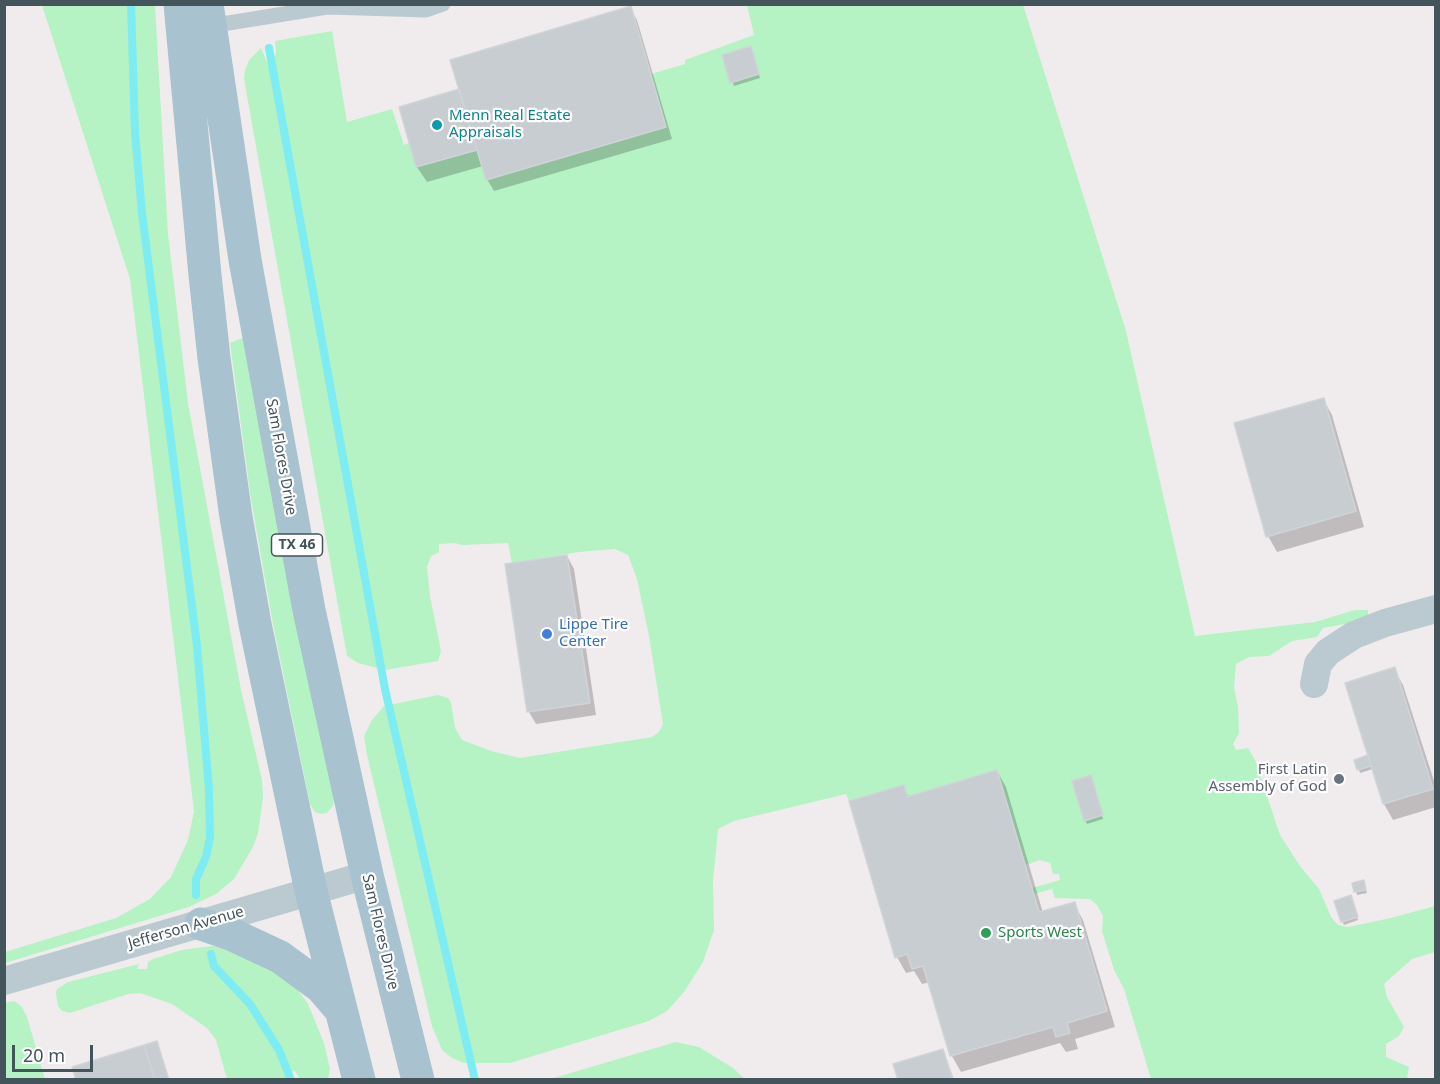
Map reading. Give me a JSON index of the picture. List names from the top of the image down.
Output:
{
  "streets": {
    "main road": ["Sam Flores Drive", "TX 46"],
    "street": ["Jefferson Avenue"]
  },
  "crossings": [
    ["Sam Flores Drive", "Jefferson Avenue"]
  ],
  "places": [
    "Menn Real Estate Appraisals",
    "Lippe Tire Center",
    "First Latin Assembly of God",
    "Sports West"
  ],
  "scale_bar": "20 m"
}
